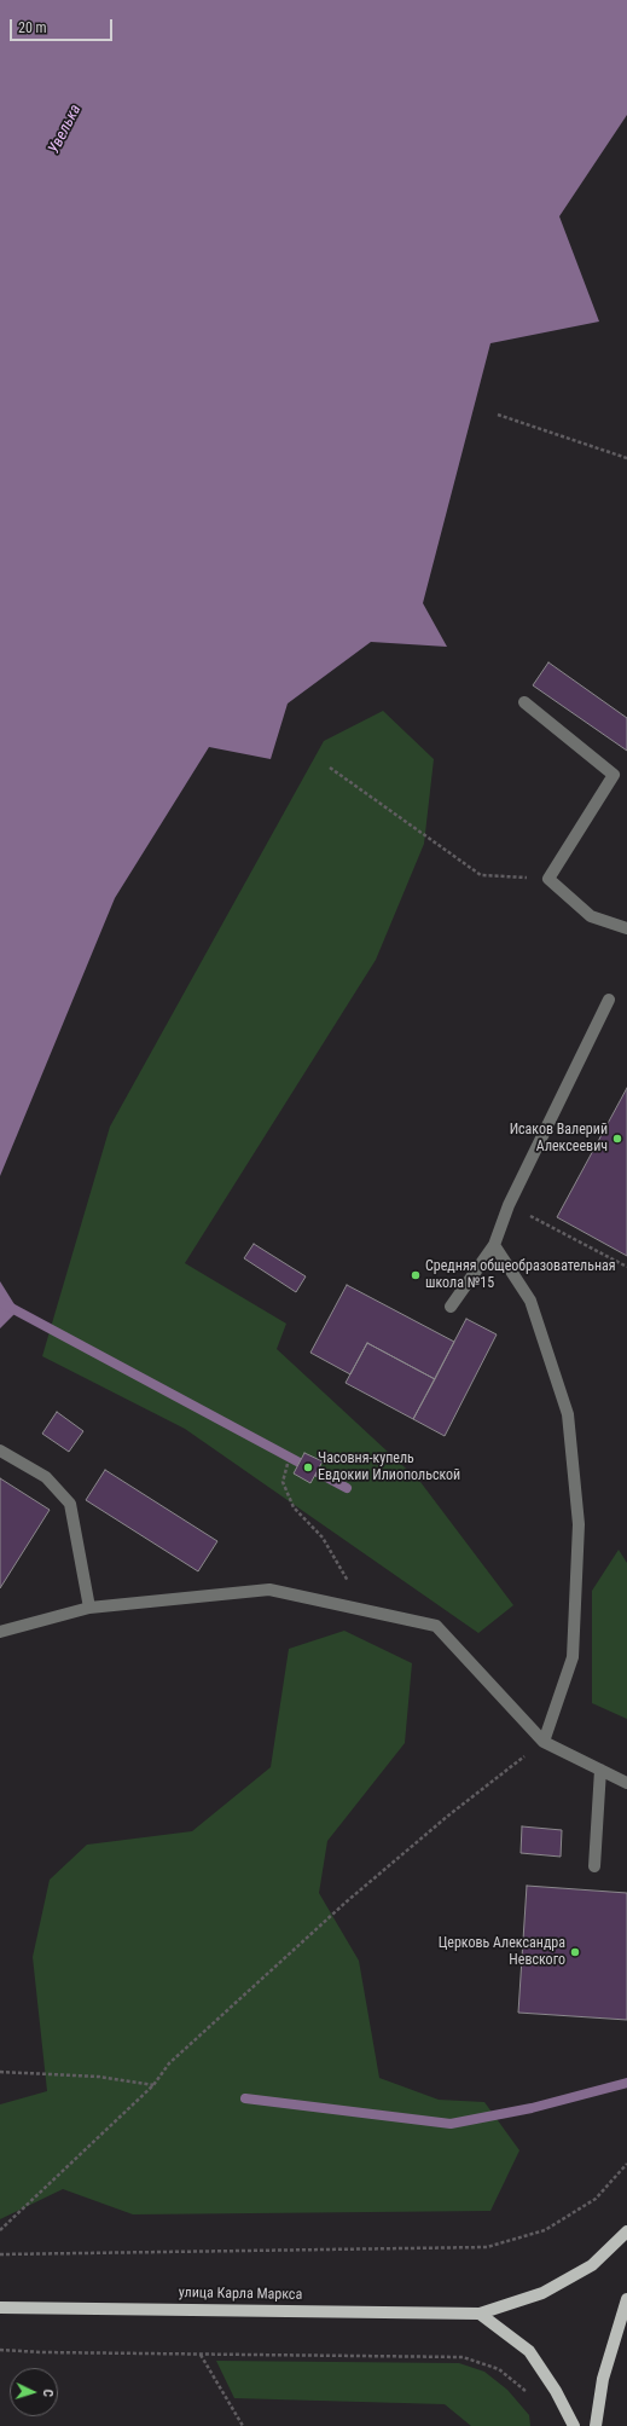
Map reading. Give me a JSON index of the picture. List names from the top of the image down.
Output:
{
  "streets": {
    "main road": ["улица Карла Маркса"]
  },
  "water": ["Увелька"],
  "places": [
    "Исаков Валерий Алексеевич",
    "Средняя общеобразовательная школа №15",
    "Часовня-купель Евдокии Илиопольской",
    "Церковь Александра Невского"
  ],
  "scale_bar": "20 m",
  "north": "right"
}
